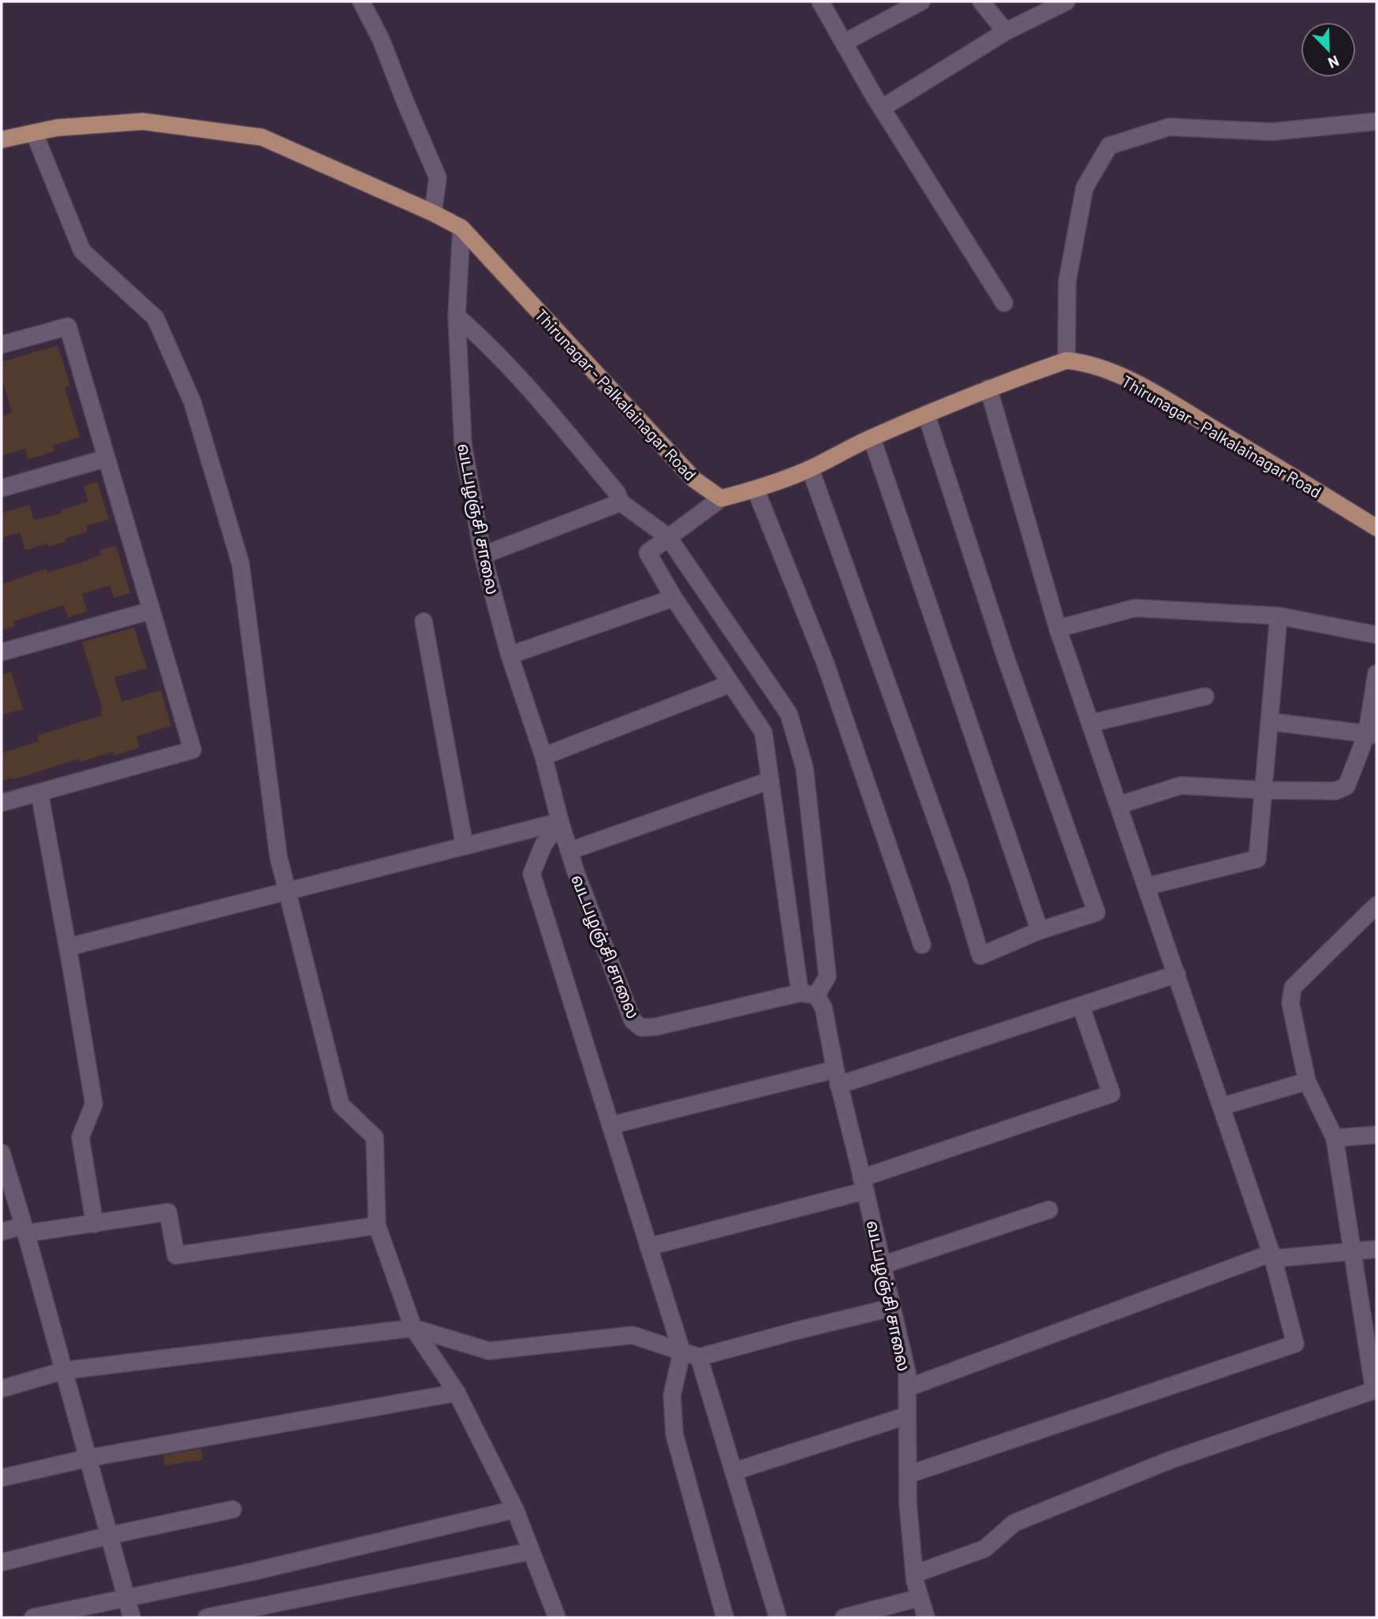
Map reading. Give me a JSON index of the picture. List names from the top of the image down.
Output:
{
  "streets": {
    "main road": ["Thirunagar - Palkalainagar Road"],
    "street": ["வடபழஞ்சி சாலை"]
  },
  "crossings": [
    ["Thirunagar - Palkalainagar Road", "வடபழஞ்சி சாலை"]
  ],
  "north": "bottom right"
}
